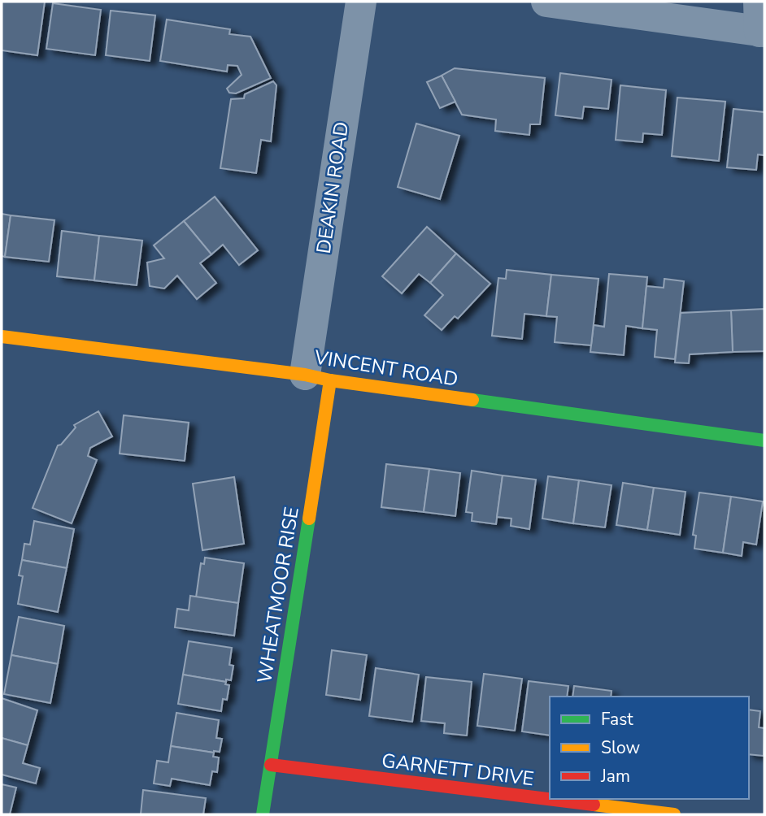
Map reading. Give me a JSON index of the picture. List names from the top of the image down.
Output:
{
  "streets": {
    "street": [
      "DEAKIN ROAD",
      "VINCENT ROAD",
      "WHEATMOOR RISE",
      "GARNETT DRIVE"
    ]
  },
  "crossings": [
    ["DEAKIN ROAD", "VINCENT ROAD"],
    ["DEAKIN ROAD", "WHEATMOOR RISE"],
    ["VINCENT ROAD", "WHEATMOOR RISE"],
    ["WHEATMOOR RISE", "GARNETT DRIVE"]
  ],
  "legend": ["Fast", "Slow", "Jam"]
}
